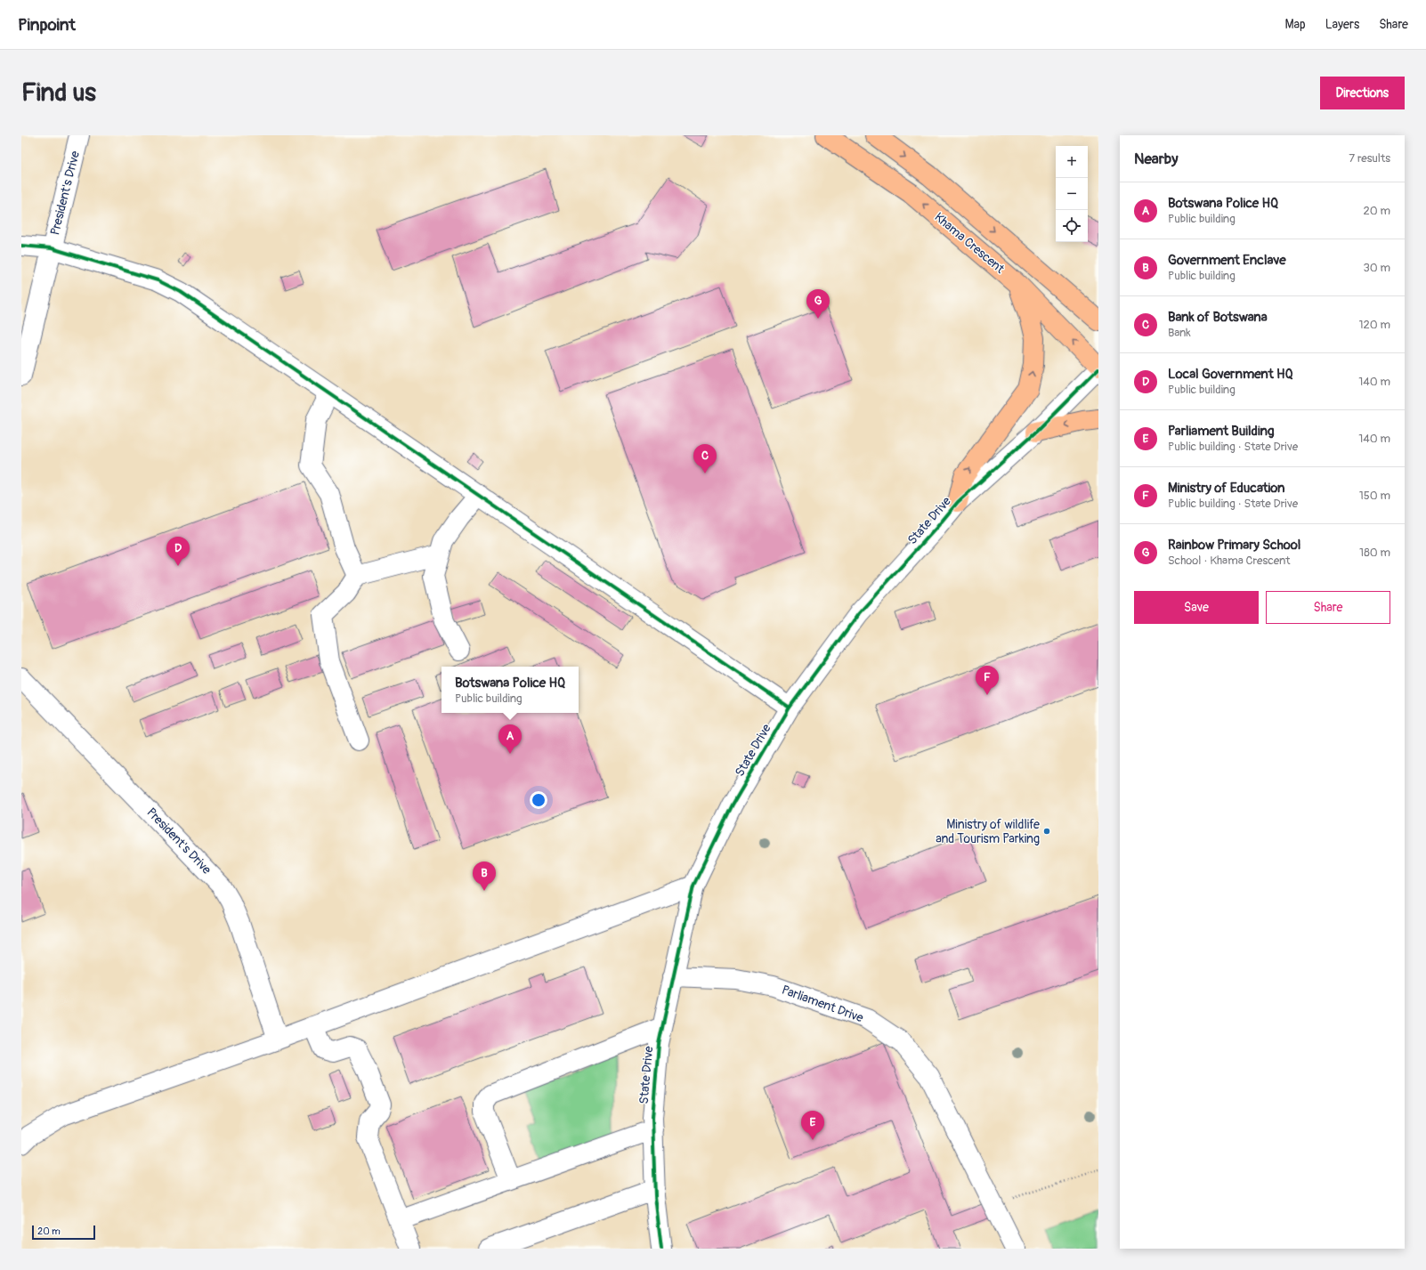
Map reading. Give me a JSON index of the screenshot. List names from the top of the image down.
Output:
{
  "streets": {
    "main road": ["Khama Crescent"],
    "street": ["President's Drive", "State Drive", "Parliament Drive"]
  },
  "crossings": [
    ["Khama Crescent", "State Drive"],
    ["State Drive", "Parliament Drive"]
  ],
  "places": ["Ministry of wildlife and Tourism Parking"],
  "scale_bar": "20 m",
  "page": {
    "header": "Pinpoint",
    "nav": ["Map", "Layers", "Share"],
    "buttons": [
      "Directions",
      ["Save", "Share"]
    ],
    "title": "Find us",
    "heading": ["Nearby", "7 results"],
    "map_buttons": ["+", "−"],
    "list": [
      {
        "mark": "A",
        "name": "Botswana Police HQ",
        "note": "Public building",
        "value": "20 m"
      },
      {
        "mark": "B",
        "name": "Government Enclave",
        "note": "Public building",
        "value": "30 m"
      },
      {
        "mark": "C",
        "name": "Bank of Botswana",
        "note": "Bank",
        "value": "120 m"
      },
      {
        "mark": "D",
        "name": "Local Government HQ",
        "note": "Public building",
        "value": "140 m"
      },
      {
        "mark": "E",
        "name": "Parliament Building",
        "note": "Public building · State Drive",
        "value": "140 m"
      },
      {
        "mark": "F",
        "name": "Ministry of Education",
        "note": "Public building · State Drive",
        "value": "150 m"
      },
      {
        "mark": "G",
        "name": "Rainbow Primary School",
        "note": "School · Khama Crescent",
        "value": "180 m"
      }
    ],
    "pins": [
      "G",
      "C",
      "D",
      "F",
      "A",
      "B",
      "E"
    ],
    "popup": ["Botswana Police HQ", "Public building"],
    "scale": "20 m"
  }
}
